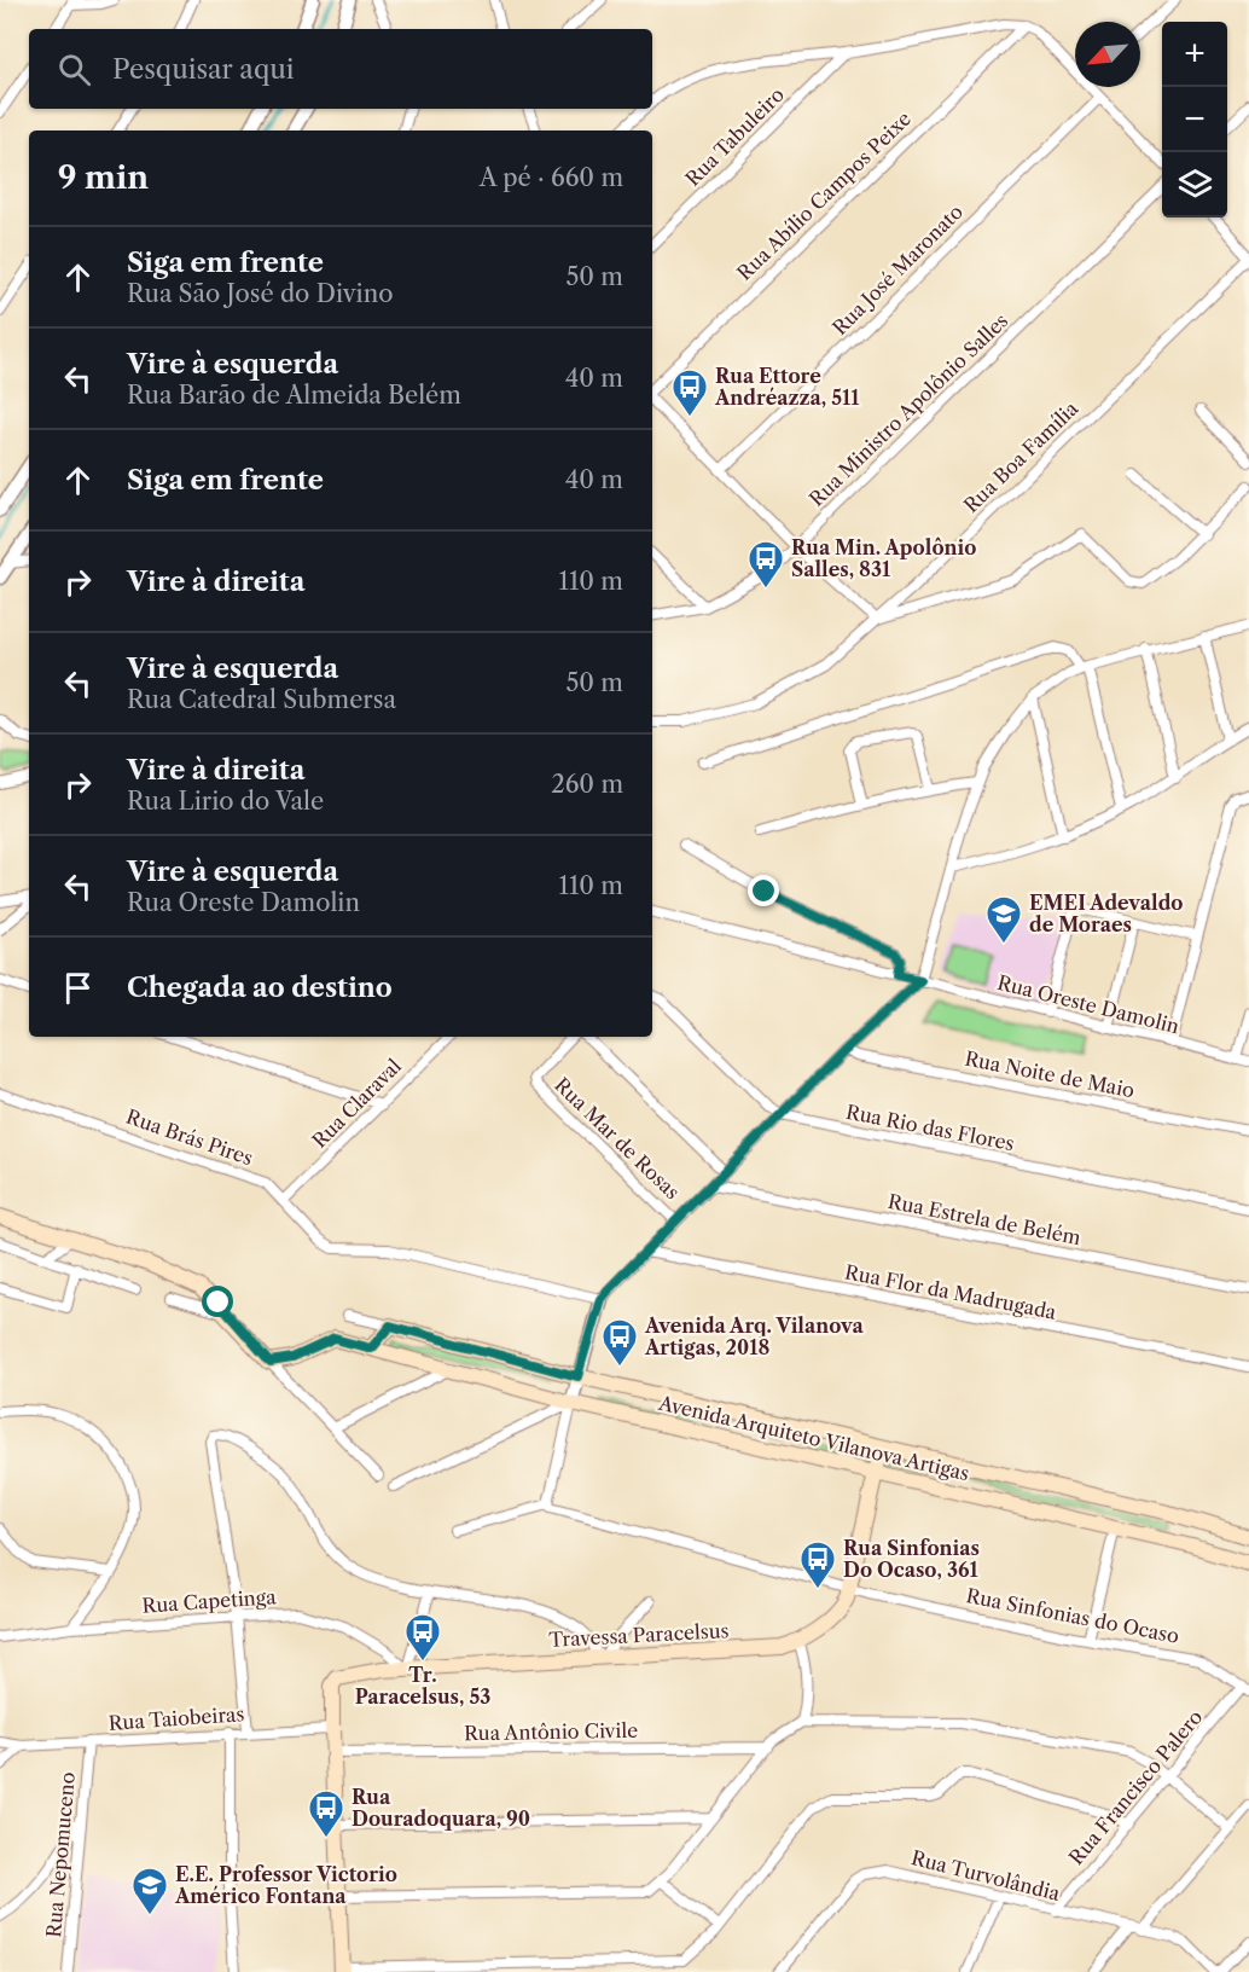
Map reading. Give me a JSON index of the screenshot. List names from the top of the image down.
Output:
{
  "streets": {
    "main road": ["Avenida Arquiteto Vilanova Artigas", "Travessa Paracelsus"],
    "street": [
      "Rua Tabuleiro",
      "Rua Abílio Campos Peixe",
      "Rua José Maronato",
      "Rua Ministro Apolônio Salles",
      "Rua Boa Família",
      "Rua Oreste Damolin",
      "Rua Noite de Maio",
      "Rua Claraval",
      "Rua Rio das Flores",
      "Rua Brás Pires",
      "Rua Mar de Rosas",
      "Rua Estrela de Belém",
      "Rua Flor da Madrugada",
      "Rua Capetinga",
      "Rua Sinfonias do Ocaso",
      "Rua Taiobeiras",
      "Rua Antônio Civile",
      "Rua Francisco Palero",
      "Rua Nepomuceno",
      "Rua Turvolândia"
    ]
  },
  "crossings": [
    ["Rua Claraval", "Rua Brás Pires"],
    ["Rua Capetinga", "Travessa Paracelsus"],
    ["Rua Sinfonias do Ocaso", "Travessa Paracelsus"],
    ["Rua Sinfonias do Ocaso", "Rua Francisco Palero"],
    ["Travessa Paracelsus", "Rua Taiobeiras"],
    ["Rua Taiobeiras", "Rua Nepomuceno"],
    ["Rua Francisco Palero", "Rua Turvolândia"]
  ],
  "places": {
    "bus stop": [
      "Rua Ettore Andréazza, 511",
      "Rua Min. Apolônio Salles, 831",
      "Avenida Arq. Vilanova Artigas, 2018",
      "Rua Sinfonias Do Ocaso, 361",
      "Tr. Paracelsus, 53",
      "Rua Douradoquara, 90"
    ],
    "school or university": ["EMEI Adevaldo de Moraes", "E.E. Professor Victorio Américo Fontana"]
  },
  "north": "bottom left",
  "page": {
    "map_buttons": ["+", "−"],
    "search": "Pesquisar aqui",
    "heading": ["9 min", "A pé · 660 m"],
    "list": [
      ["Siga em frente", "Rua São José do Divino", "50 m"],
      ["Vire à esquerda", "Rua Barão de Almeida Belém", "40 m"],
      ["Siga em frente", "40 m"],
      ["Vire à direita", "110 m"],
      ["Vire à esquerda", "Rua Catedral Submersa", "50 m"],
      ["Vire à direita", "Rua Lirio do Vale", "260 m"],
      ["Vire à esquerda", "Rua Oreste Damolin", "110 m"],
      "Chegada ao destino"
    ]
  }
}
